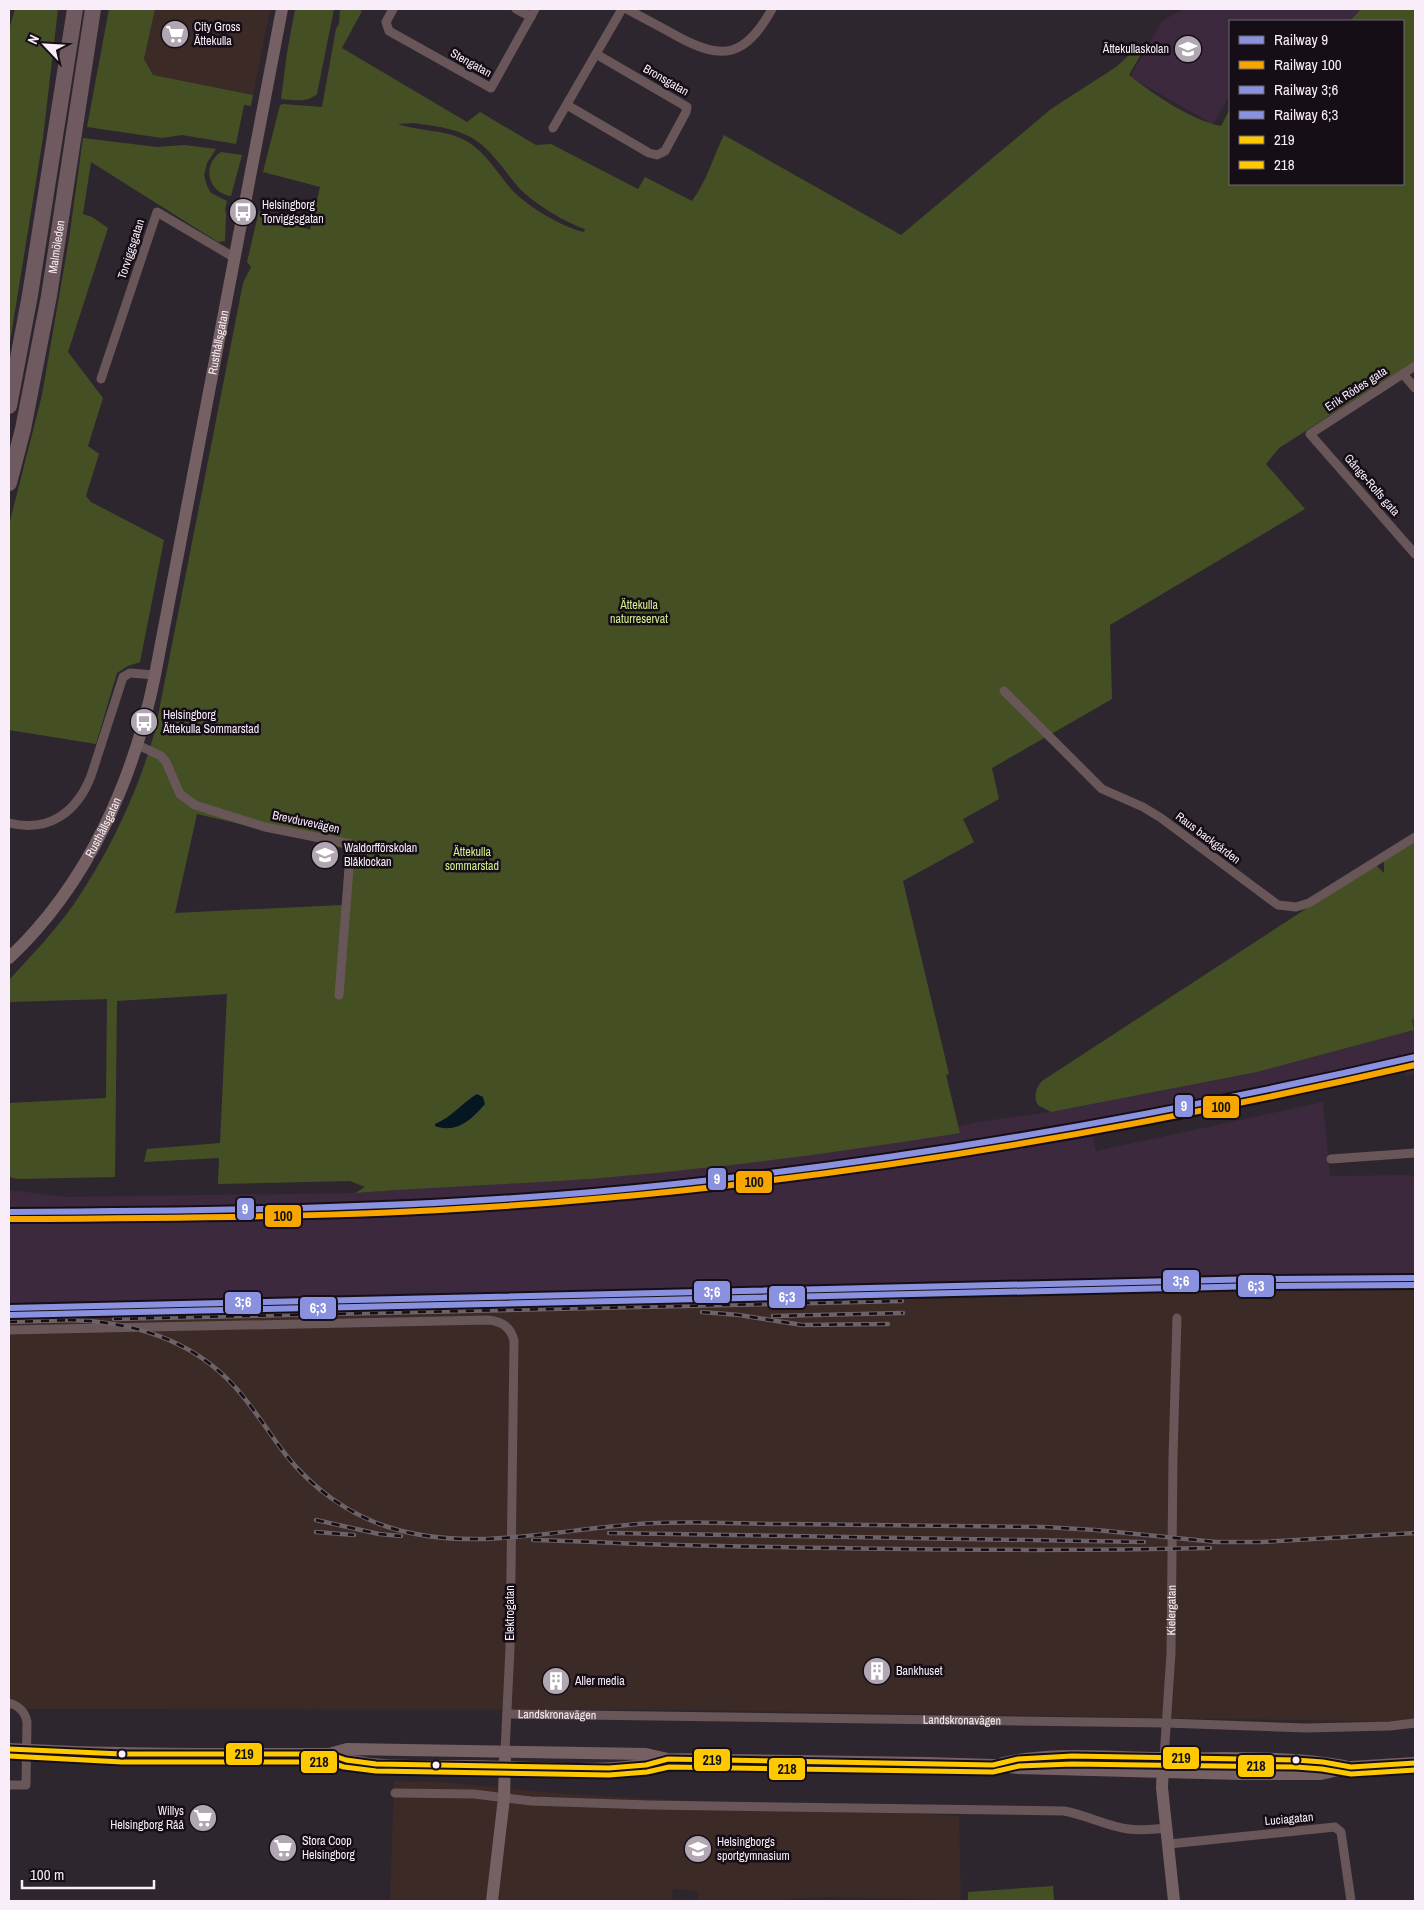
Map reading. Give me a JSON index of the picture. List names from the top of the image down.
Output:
{
  "streets": {
    "highway": ["Malmöleden"],
    "main road": ["Rusthållsgatan", "Kielergatan", "Elektrogatan"],
    "street": [
      "Stengatan",
      "Bronsgatan",
      "Torviggsgatan",
      "Erik Rödes gata",
      "Gånge-Rolfs gata",
      "Brevduvevägen",
      "Raus backgården",
      "Landskronavägen",
      "Luciagatan"
    ]
  },
  "crossings": [
    ["Torviggsgatan", "Rusthållsgatan"],
    ["Rusthållsgatan", "Brevduvevägen"],
    ["Erik Rödes gata", "Gånge-Rolfs gata"],
    ["Kielergatan", "Landskronavägen"],
    ["Kielergatan", "Luciagatan"],
    ["Elektrogatan", "Landskronavägen"]
  ],
  "parks": ["Ättekulla naturreservat", "Ättekulla sommarstad"],
  "places": {
    "supermarket": ["City Gross Ättekulla", "Willys Helsingborg Råå", "Stora Coop Helsingborg"],
    "school or university": ["Ättekullaskolan", "Waldorfförskolan Blåklockan", "Helsingborgs sportgymnasium"],
    "bus stop": ["Helsingborg Torviggsgatan", "Helsingborg Ättekulla Sommarstad"],
    "building": ["Bankhuset", "Aller media"]
  },
  "lines": [
    "rail line 9",
    "rail line 100",
    "rail line 3;6",
    "rail line 6;3",
    "transit line 219",
    "transit line 218"
  ],
  "legend": [
    "Railway 9",
    "Railway 100",
    "Railway 3;6",
    "Railway 6;3",
    "219",
    "218"
  ],
  "scale_bar": "100 m",
  "north": "top left"
}
